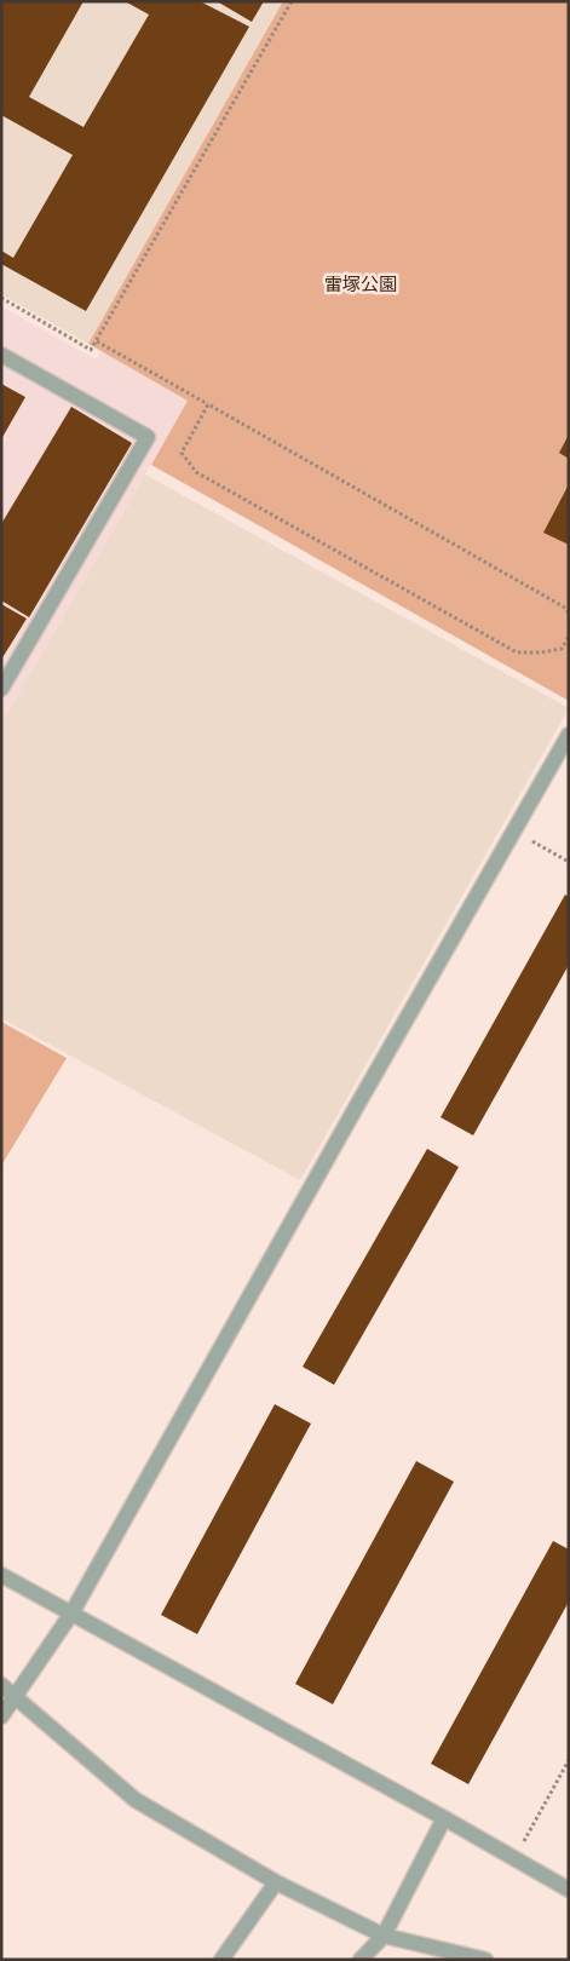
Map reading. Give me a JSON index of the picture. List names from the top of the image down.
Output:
{
  "parks": ["雷塚公園"]
}
